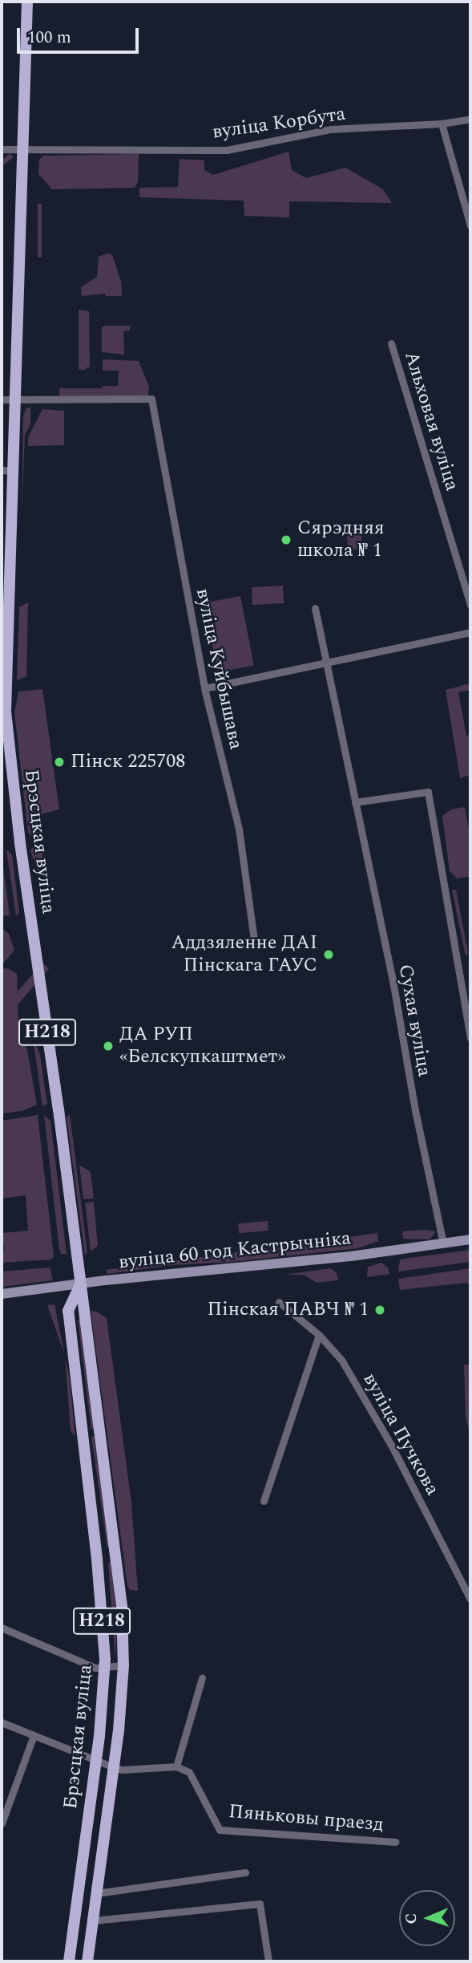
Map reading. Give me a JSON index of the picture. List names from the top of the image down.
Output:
{
  "streets": {
    "main road": ["Брэсцкая вуліца", "Н218"],
    "street": [
      "вуліца Корбута",
      "Альховая вуліца",
      "вуліца Куйбышава",
      "Сухая вуліца",
      "вуліца 60 год Кастрычніка",
      "вуліца Пучкова",
      "Пяньковы праезд"
    ]
  },
  "crossings": [
    ["вуліца Корбута", "Брэсцкая вуліца"],
    ["вуліца Куйбышава", "Брэсцкая вуліца"],
    ["Брэсцкая вуліца", "вуліца 60 год Кастрычніка"],
    ["Сухая вуліца", "вуліца 60 год Кастрычніка"]
  ],
  "places": [
    "Сярэдняя школа № 1",
    "Пінск 225708",
    "Аддзяленне ДАІ Пінскага ГАУС",
    "ДА РУП «Белскупкаштмет»",
    "Пінская ПАВЧ № 1"
  ],
  "scale_bar": "100 m",
  "north": "left"
}
